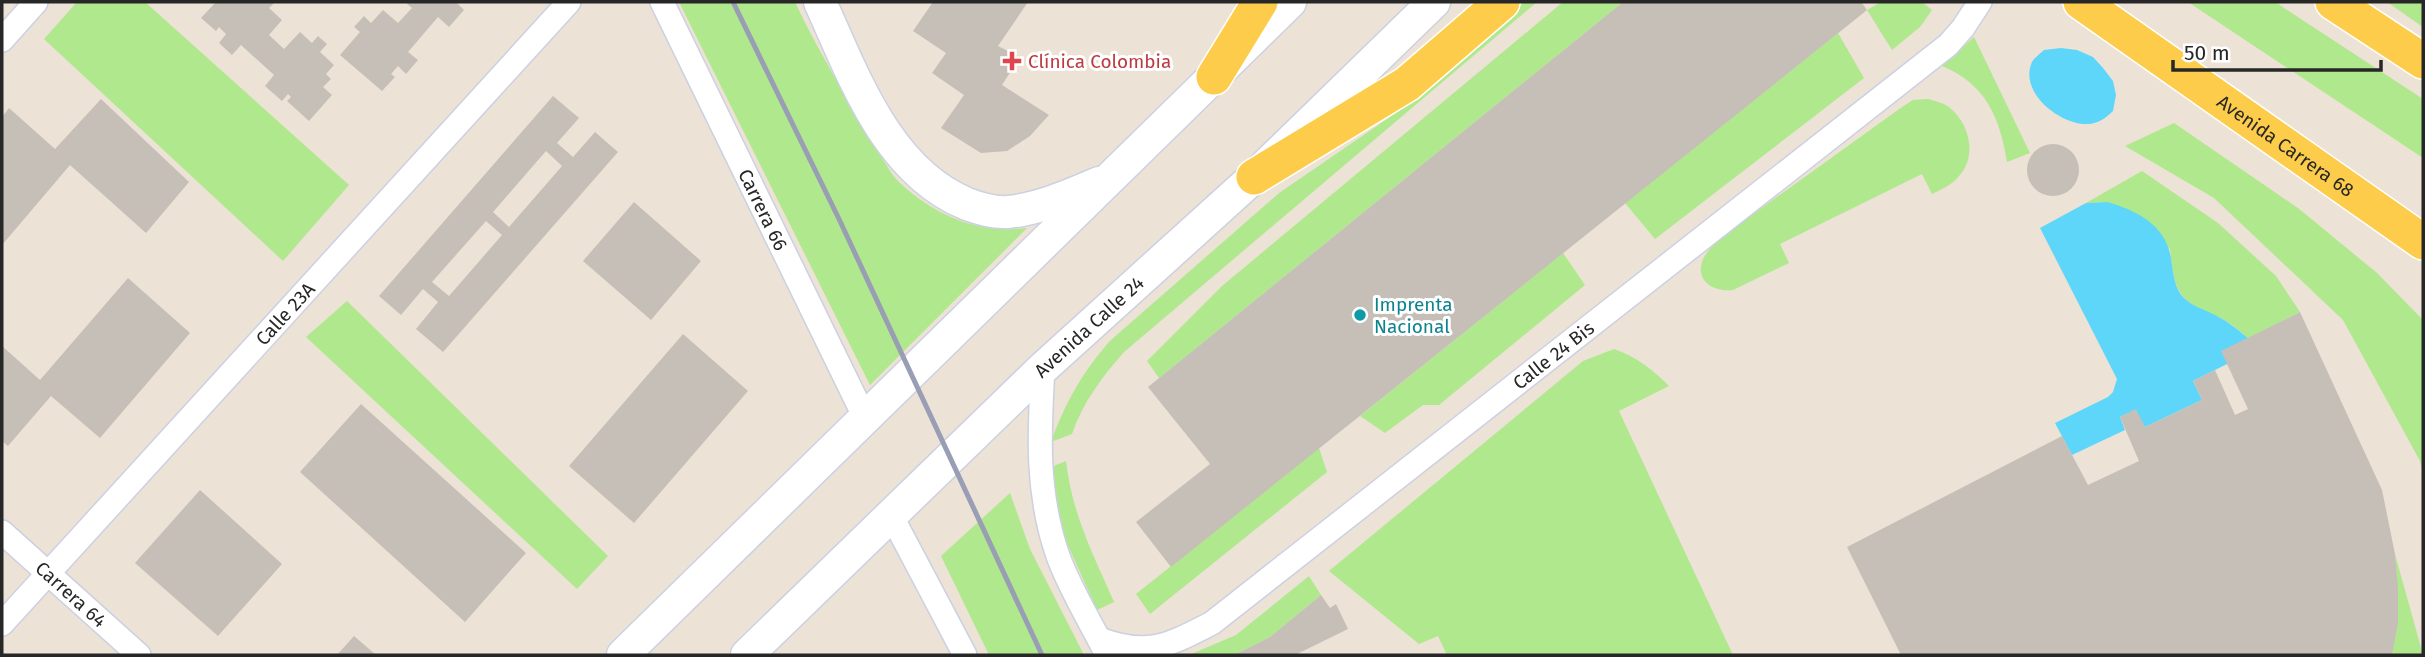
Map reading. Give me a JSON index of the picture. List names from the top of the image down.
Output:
{
  "streets": {
    "main road": ["Avenida Carrera 68", "Avenida Calle 24"],
    "street": [
      "Carrera 66",
      "Calle 23A",
      "Calle 24 Bis",
      "Carrera 64"
    ]
  },
  "crossings": [
    ["Calle 23A", "Carrera 64"]
  ],
  "places": {
    "health": ["Clínica Colombia"],
    "other": ["Imprenta Nacional"]
  },
  "scale_bar": "50 m"
}
